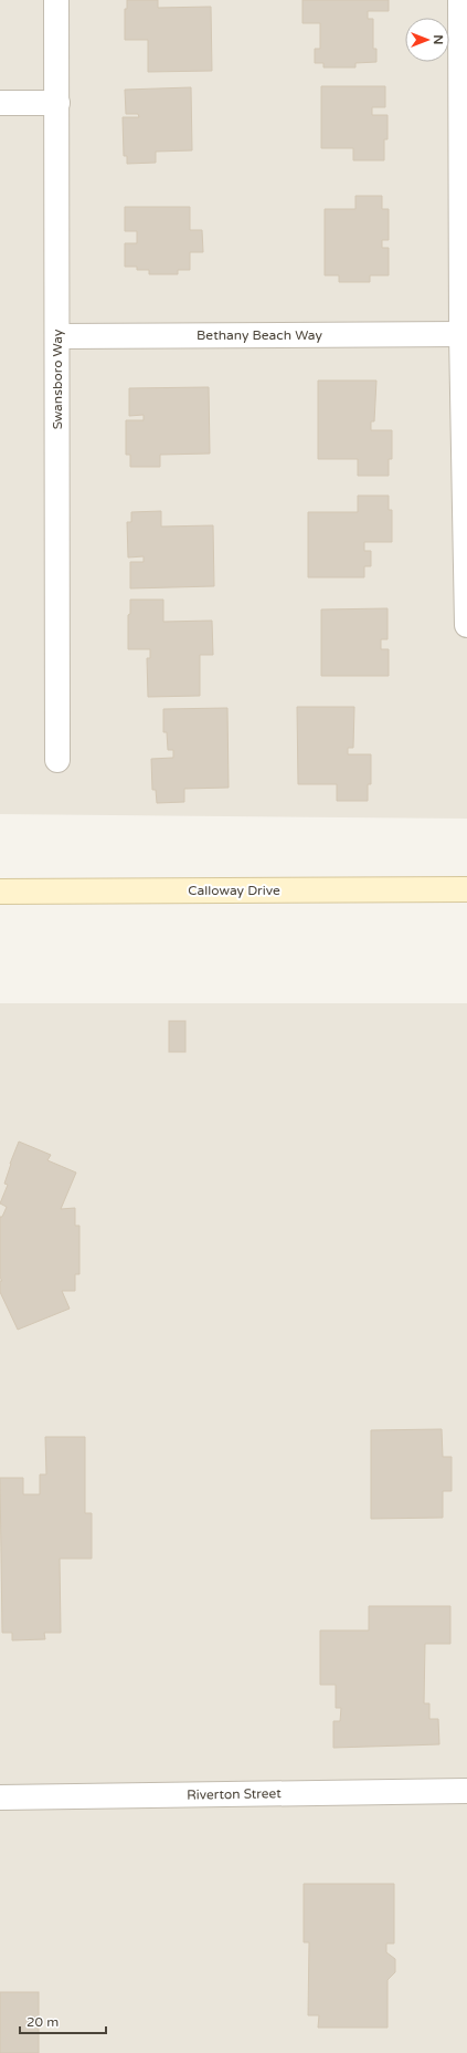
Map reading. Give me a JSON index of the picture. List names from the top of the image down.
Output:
{
  "streets": {
    "main road": ["Calloway Drive"],
    "street": ["Bethany Beach Way", "Swansboro Way", "Riverton Street"]
  },
  "crossings": [
    ["Bethany Beach Way", "Swansboro Way"]
  ],
  "scale_bar": "20 m",
  "north": "right"
}
